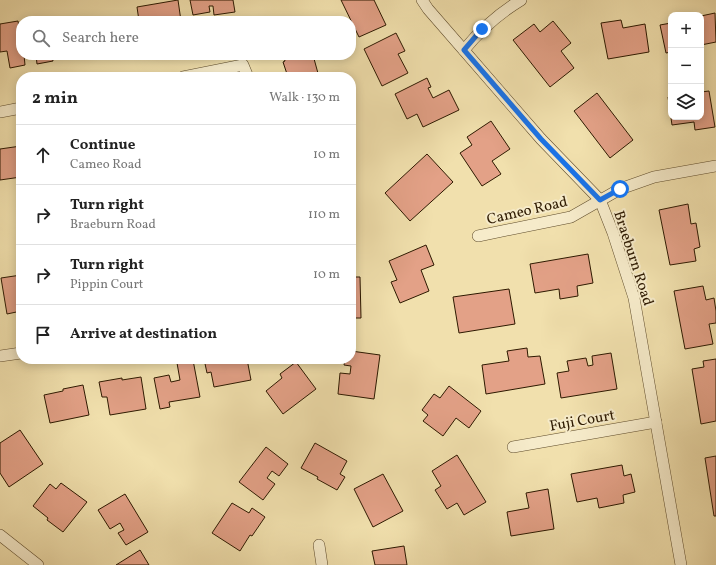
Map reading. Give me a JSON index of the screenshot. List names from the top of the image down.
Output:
{
  "streets": {
    "street": ["Cameo Road", "Braeburn Road", "Fuji Court"]
  },
  "crossings": [
    ["Cameo Road", "Braeburn Road"],
    ["Braeburn Road", "Fuji Court"]
  ],
  "page": {
    "map_buttons": ["+", "−"],
    "search": "Search here",
    "heading": ["2 min", "Walk · 130 m"],
    "list": [
      ["Continue", "Cameo Road", "10 m"],
      ["Turn right", "Braeburn Road", "110 m"],
      ["Turn right", "Pippin Court", "10 m"],
      "Arrive at destination"
    ]
  }
}
